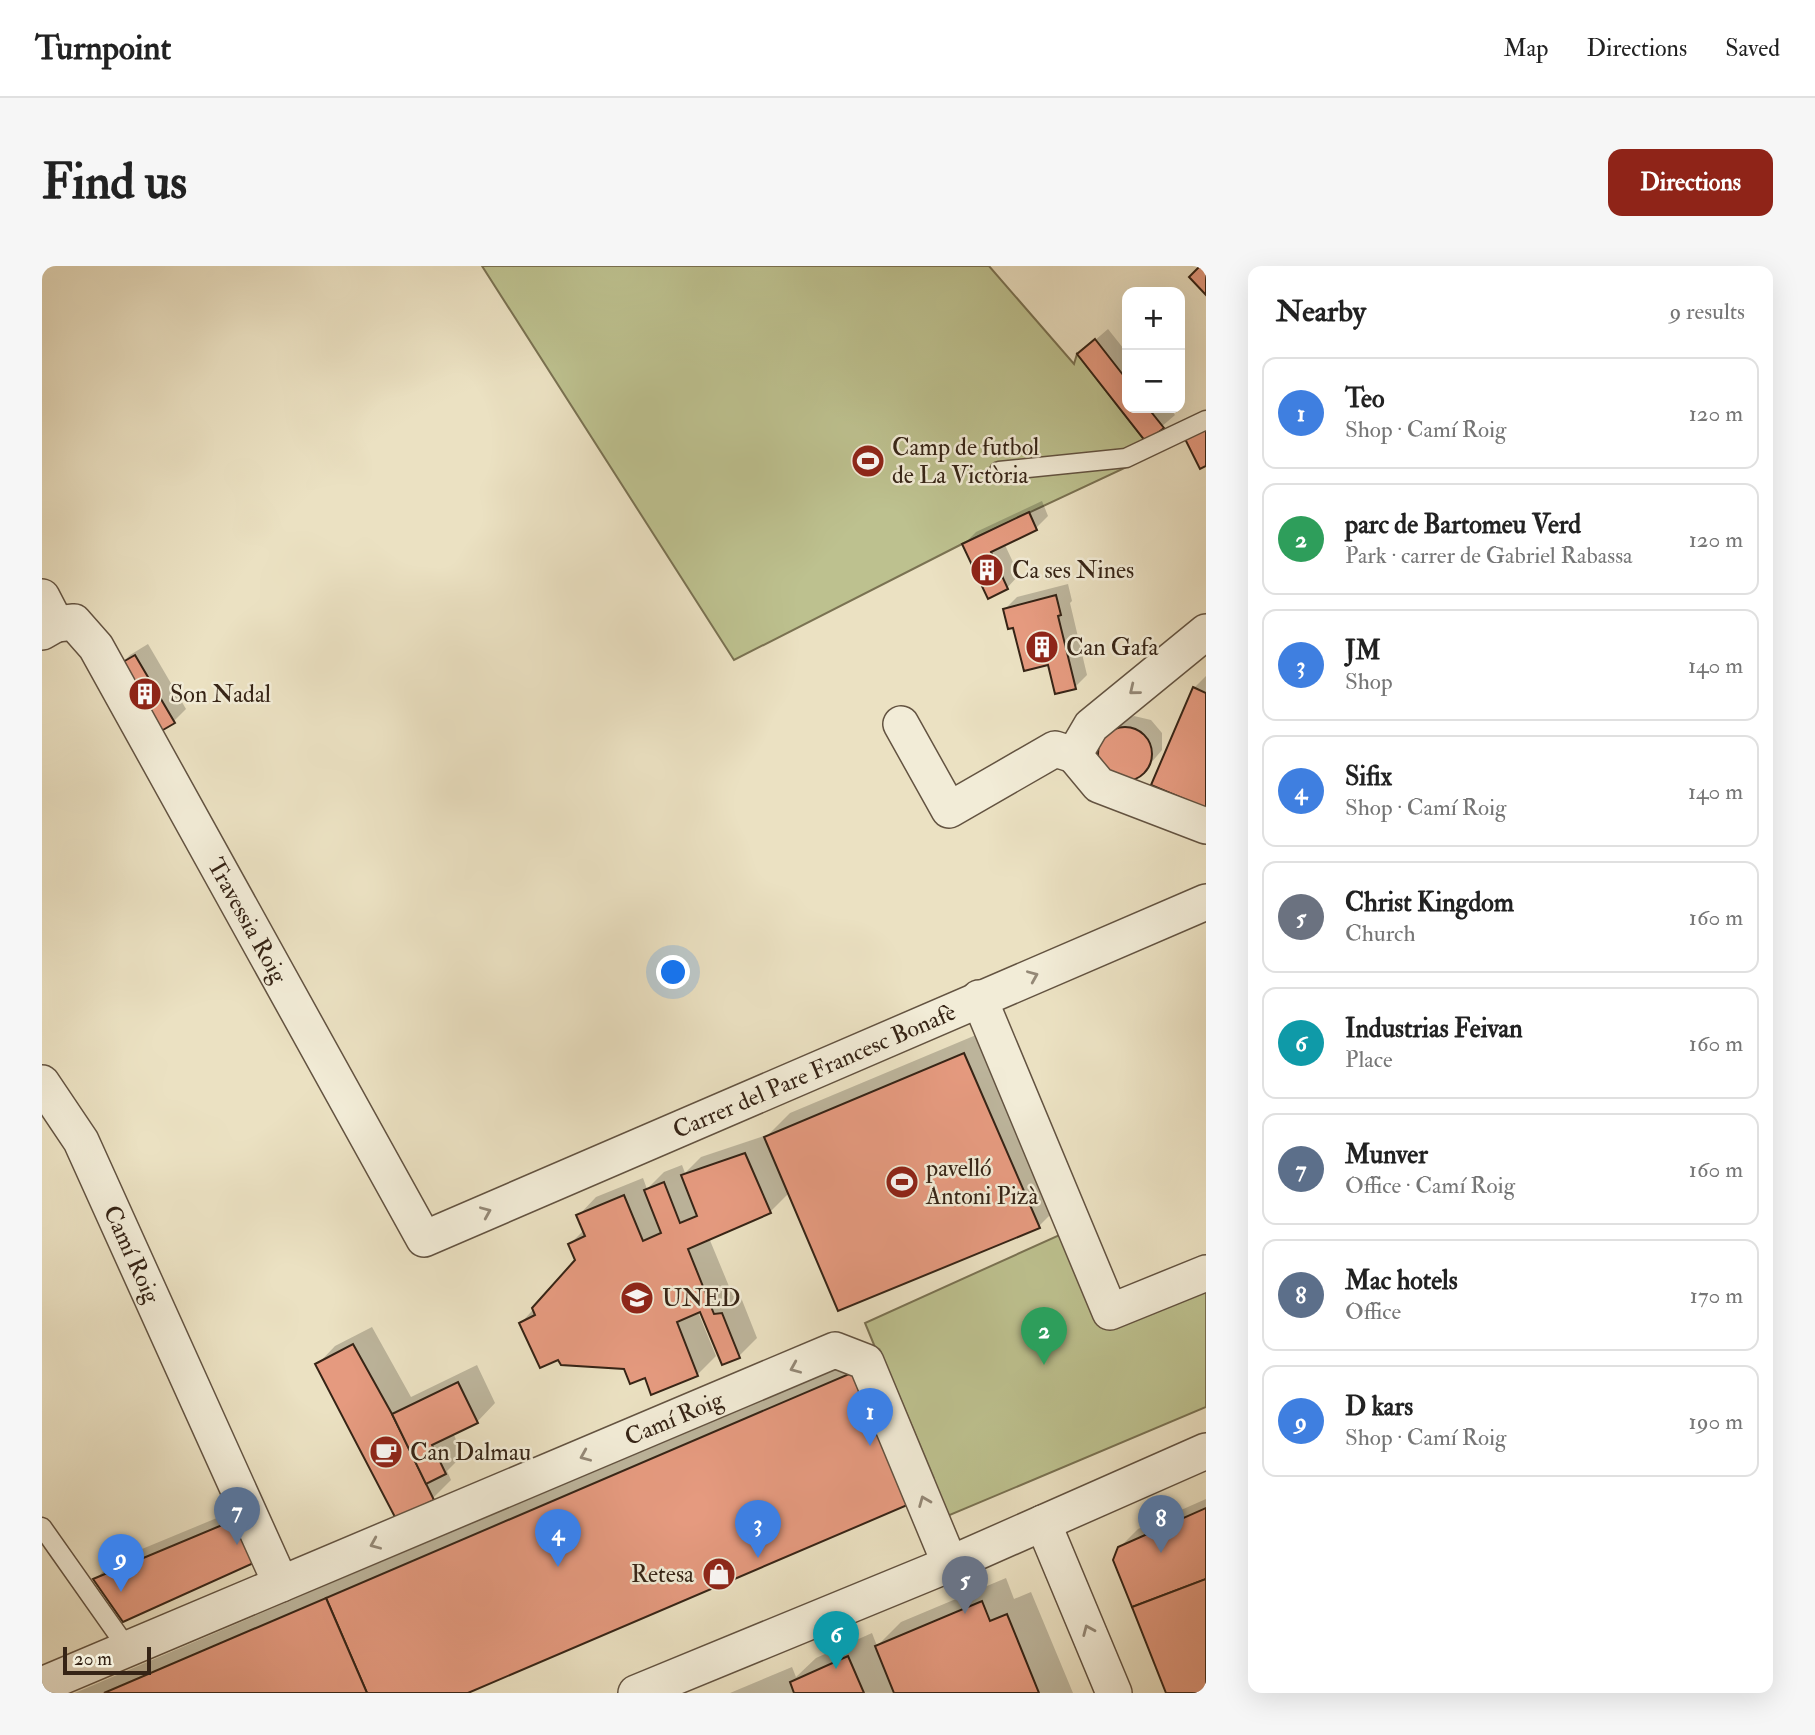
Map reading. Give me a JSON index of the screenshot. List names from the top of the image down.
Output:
{
  "streets": {
    "street": ["Travessia Roig", "Carrer del Pare Francesc Bonafè", "Camí Roig"]
  },
  "crossings": [
    ["Travessia Roig", "Carrer del Pare Francesc Bonafè"]
  ],
  "one_way": ["Carrer del Pare Francesc Bonafè"],
  "places": {
    "sports": ["Camp de futbol de La Victòria", "pavelló Antoni Pizà"],
    "building": ["Ca ses Nines", "Can Gafa", "Son Nadal"],
    "school or university": ["UNED"],
    "cafe": ["Can Dalmau"],
    "shop": ["Retesa"]
  },
  "scale_bar": "20 m",
  "page": {
    "header": "Turnpoint",
    "nav": ["Map", "Directions", "Saved"],
    "buttons": "Directions",
    "title": "Find us",
    "heading": ["Nearby", "9 results"],
    "map_buttons": ["+", "−"],
    "list": [
      {
        "mark": "1",
        "name": "Teo",
        "note": "Shop · Camí Roig",
        "value": "120 m"
      },
      {
        "mark": "2",
        "name": "parc de Bartomeu Verd",
        "note": "Park · carrer de Gabriel Rabassa",
        "value": "120 m"
      },
      {
        "mark": "3",
        "name": "JM",
        "note": "Shop",
        "value": "140 m"
      },
      {
        "mark": "4",
        "name": "Sifix",
        "note": "Shop · Camí Roig",
        "value": "140 m"
      },
      {
        "mark": "5",
        "name": "Christ Kingdom",
        "note": "Church",
        "value": "160 m"
      },
      {
        "mark": "6",
        "name": "Industrias Feivan",
        "note": "Place",
        "value": "160 m"
      },
      {
        "mark": "7",
        "name": "Munver",
        "note": "Office · Camí Roig",
        "value": "160 m"
      },
      {
        "mark": "8",
        "name": "Mac hotels",
        "note": "Office",
        "value": "170 m"
      },
      {
        "mark": "9",
        "name": "D kars",
        "note": "Shop · Camí Roig",
        "value": "190 m"
      }
    ],
    "pins": [
      "2",
      "1",
      "7",
      "8",
      "3",
      "4",
      "9",
      "5",
      "6"
    ],
    "scale": "20 m"
  }
}
